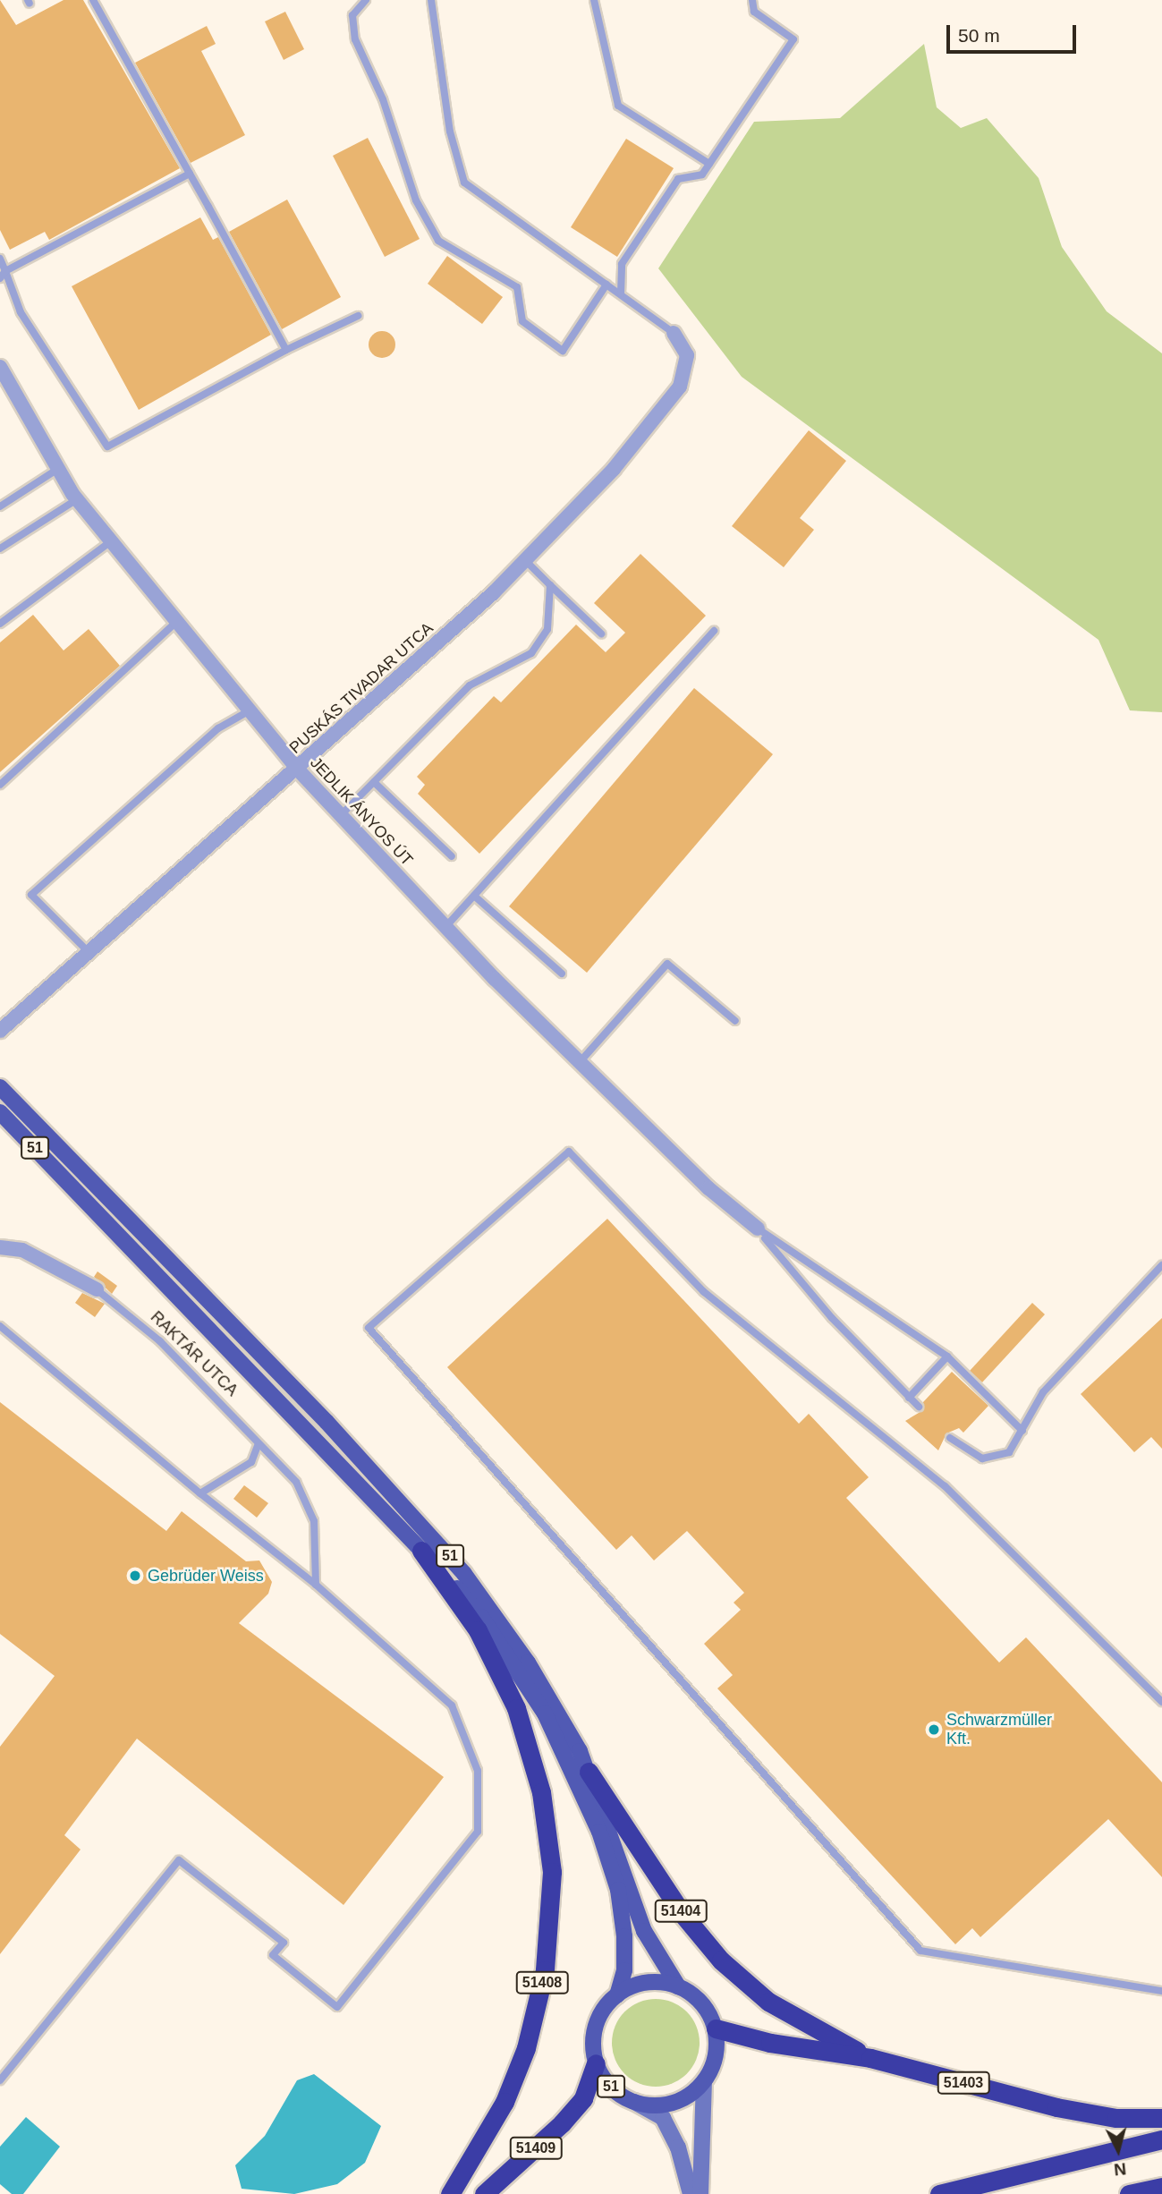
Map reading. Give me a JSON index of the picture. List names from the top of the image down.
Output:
{
  "streets": {
    "highway": [
      "51404",
      "51408",
      "51403",
      "51409"
    ],
    "main road": ["51"],
    "street": ["PUSKÁS TIVADAR UTCA", "JEDLIK ÁNYOS ÚT", "RAKTÁR UTCA"]
  },
  "crossings": [
    ["PUSKÁS TIVADAR UTCA", "JEDLIK ÁNYOS ÚT"],
    ["51", "51404"],
    ["51", "51408"],
    ["51", "51403"],
    ["51", "51409"],
    ["51404", "51403"],
    ["51403", "51409"]
  ],
  "places": ["Gebrüder Weiss", "Schwarzmüller Kft."],
  "scale_bar": "50 m",
  "north": "bottom"
}
